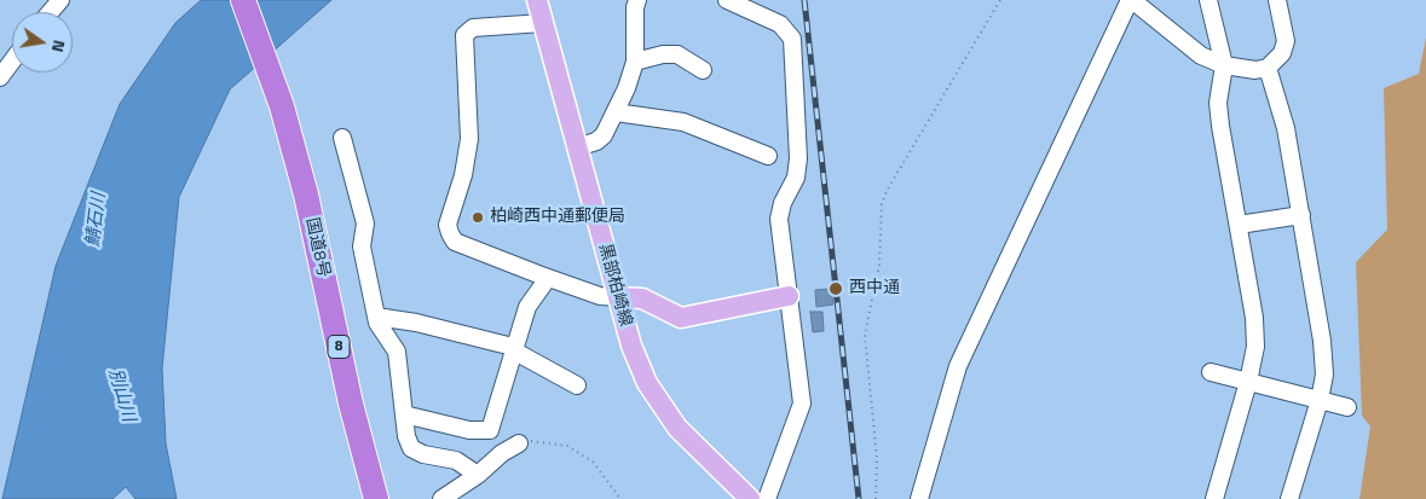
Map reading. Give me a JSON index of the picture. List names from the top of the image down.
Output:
{
  "streets": {
    "highway": ["国道8号", "8"],
    "main road": ["黒部柏崎線"]
  },
  "water": ["鯖石川", "別山川"],
  "places": ["柏崎西中通郵便局", "西中通"],
  "north": "right"
}
